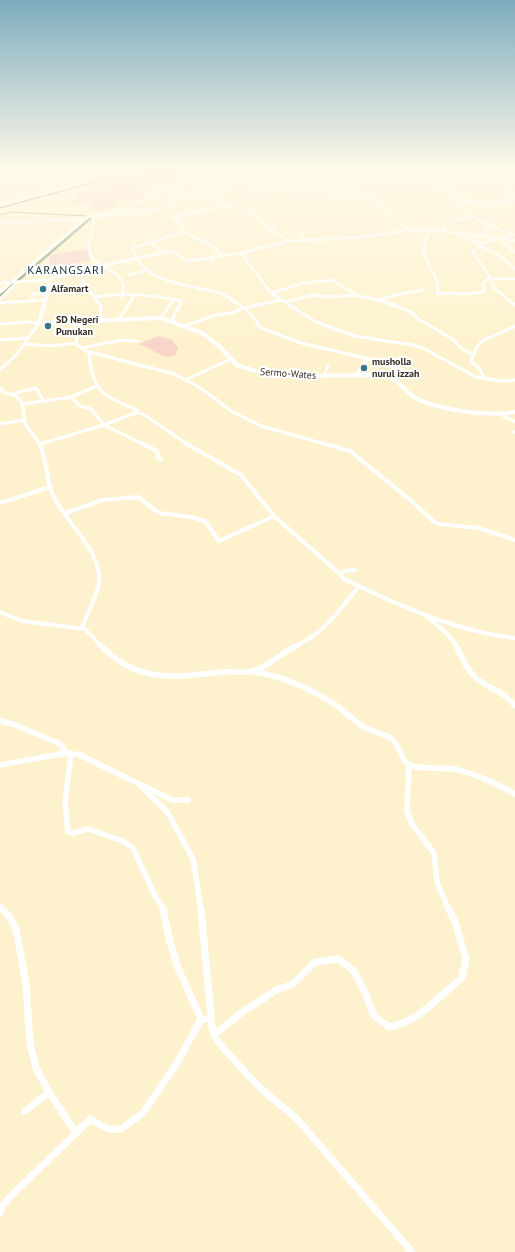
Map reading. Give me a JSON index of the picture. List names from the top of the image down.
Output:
{
  "streets": {
    "main road": ["Sermo-Wates"]
  },
  "districts": ["KARANGSARI"],
  "places": ["Alfamart", "SD Negeri Punukan", "musholla nurul izzah"]
}
